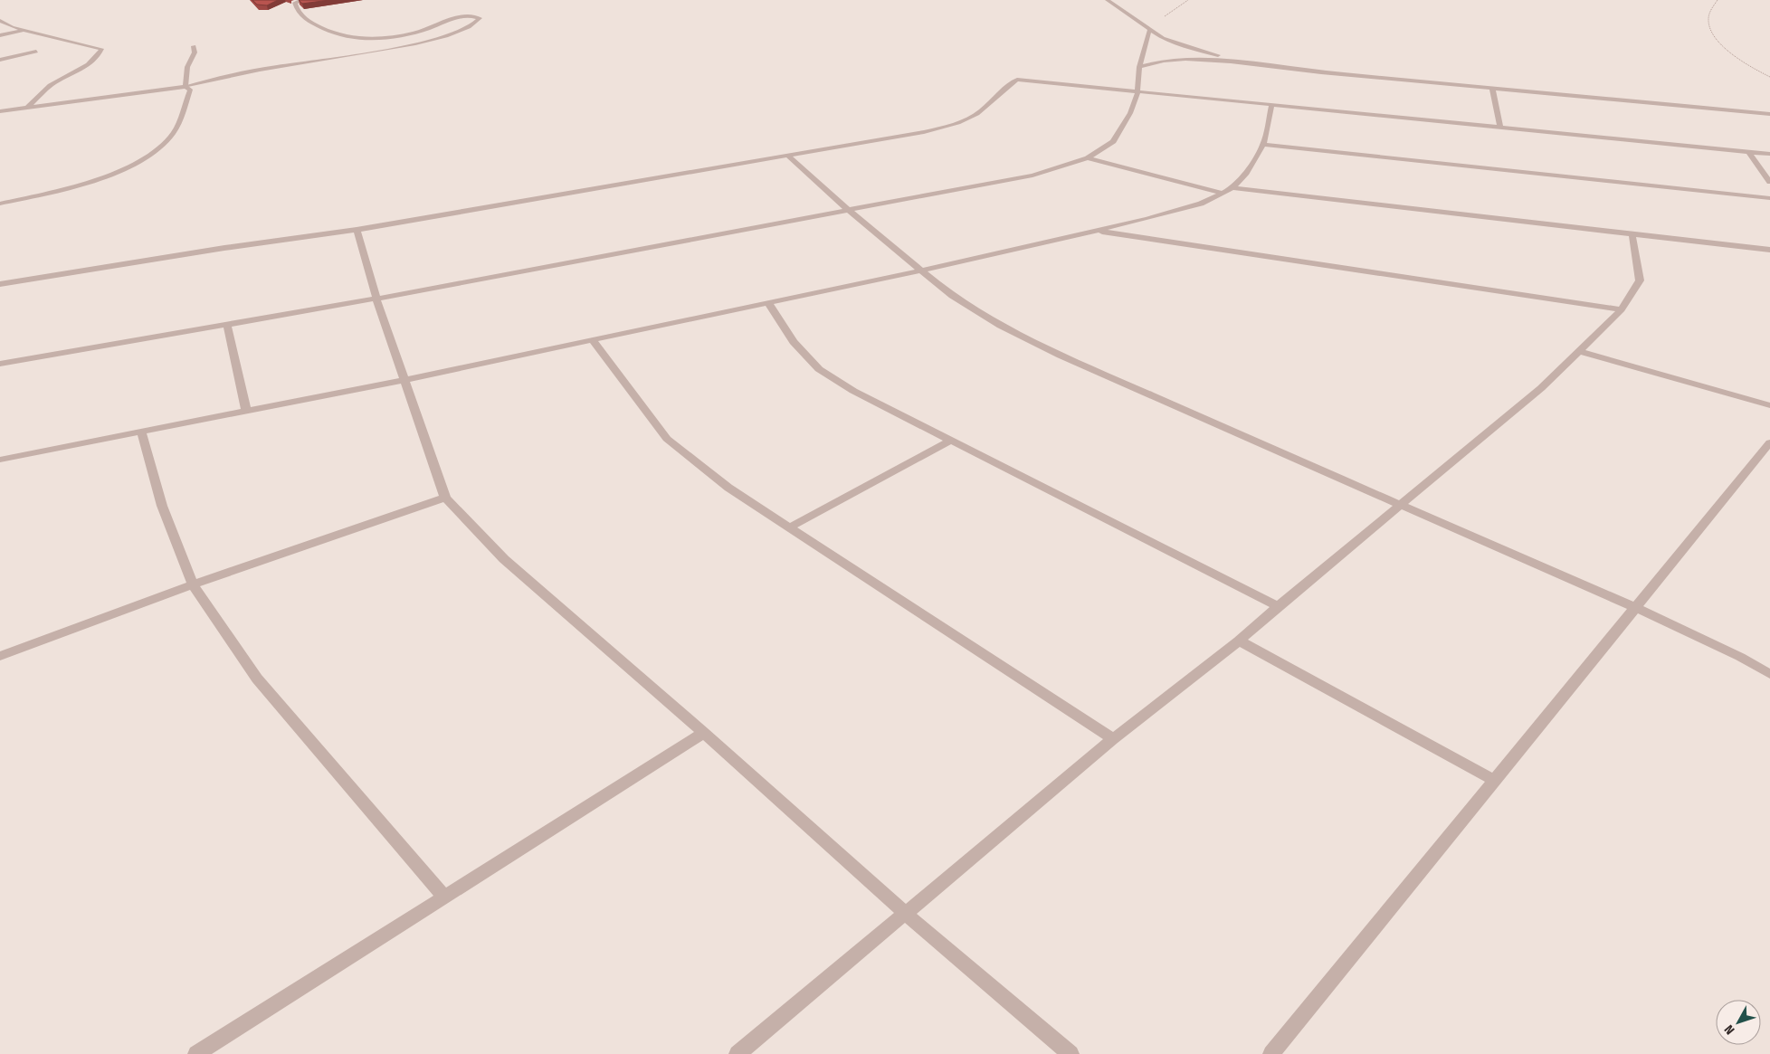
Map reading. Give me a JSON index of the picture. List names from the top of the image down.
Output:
{
  "north": "bottom left"
}
